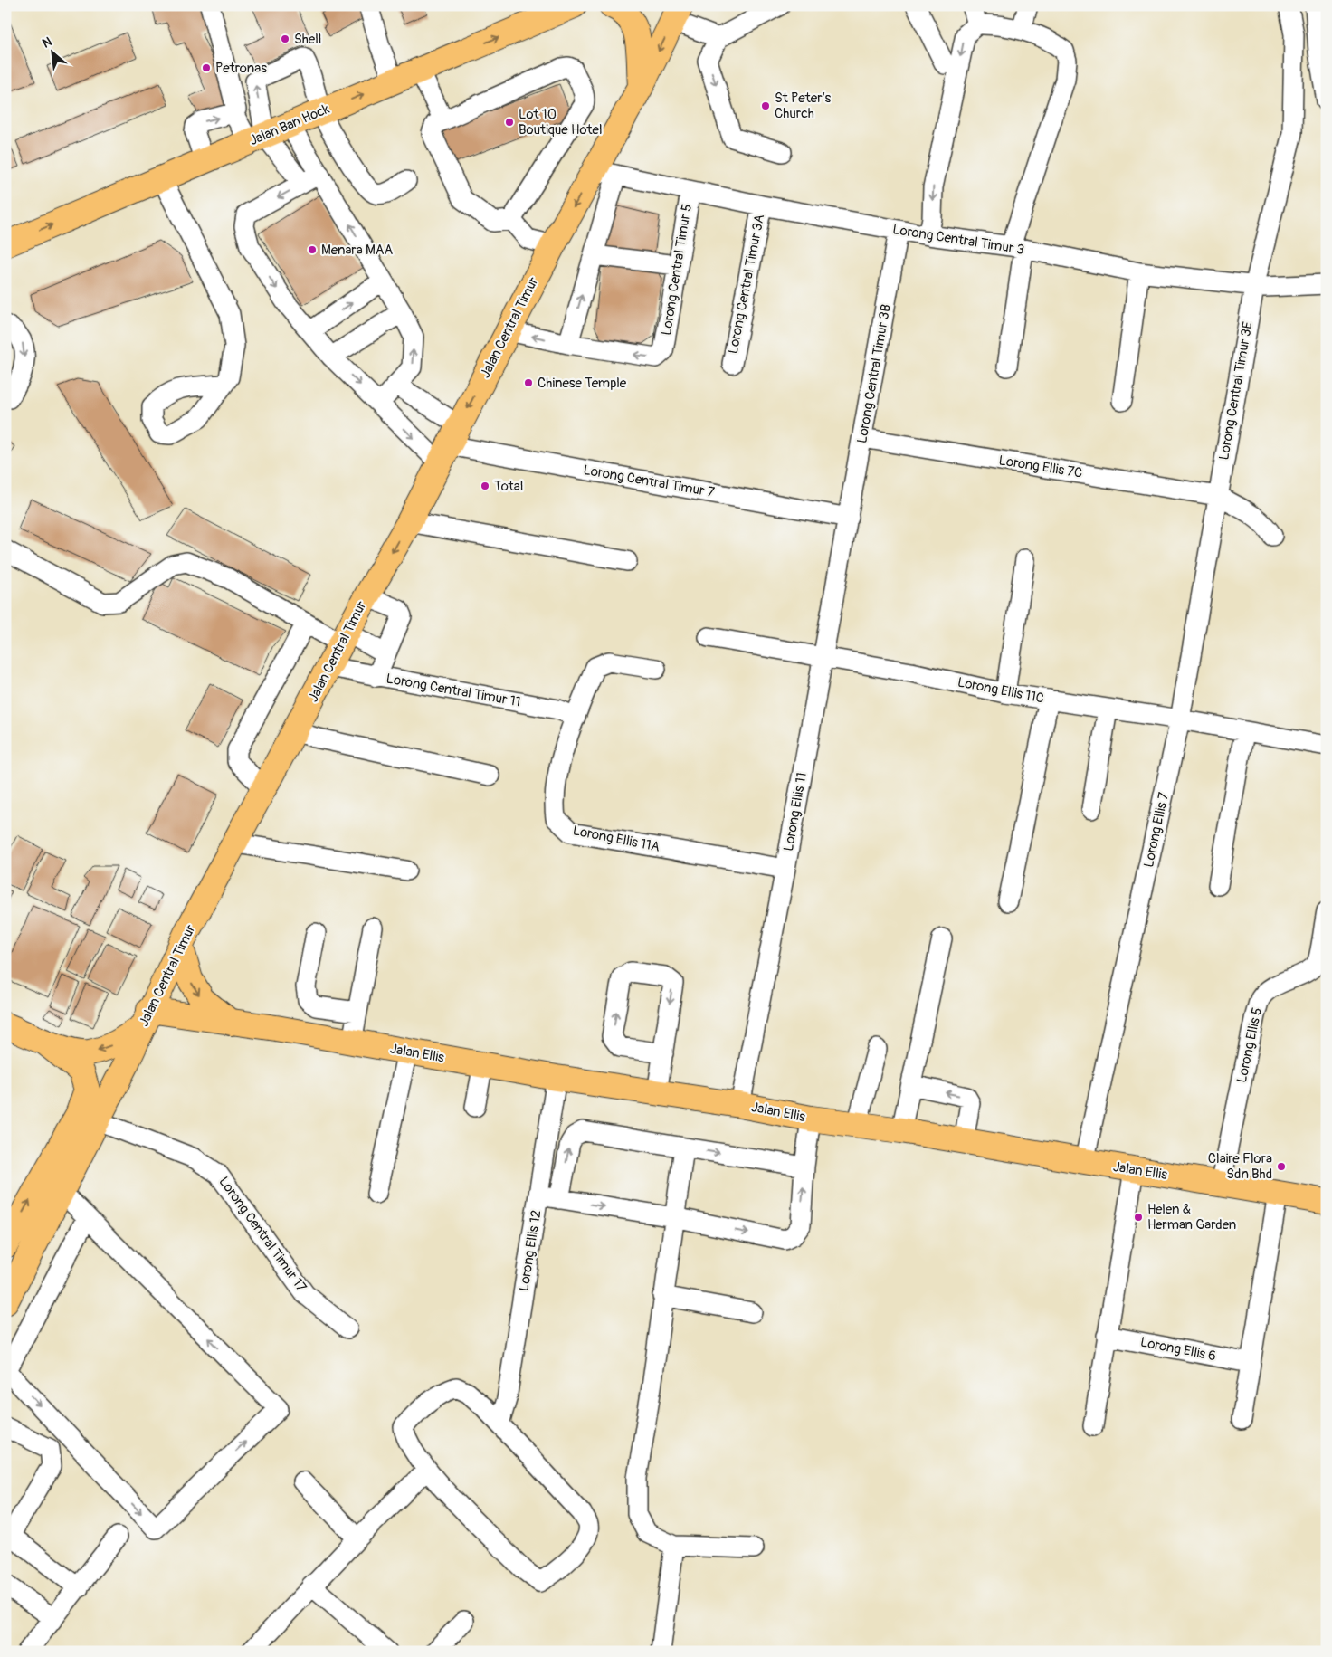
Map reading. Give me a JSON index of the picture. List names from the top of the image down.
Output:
{
  "streets": {
    "main road": ["Jalan Ban Hock", "Jalan Central Timur", "Jalan Ellis"],
    "street": [
      "Lorong Central Timur 3",
      "Lorong Central Timur 5",
      "Lorong Central Timur 3A",
      "Lorong Central Timur 3B",
      "Lorong Central Timur 3E",
      "Lorong Ellis 7C",
      "Lorong Central Timur 7",
      "Lorong Central Timur 11",
      "Lorong Ellis 11C",
      "Lorong Ellis 11",
      "Lorong Ellis 7",
      "Lorong Ellis 11A",
      "Lorong Ellis 5",
      "Lorong Central Timur 17",
      "Lorong Ellis 12",
      "Lorong Ellis 6"
    ]
  },
  "crossings": [
    ["Lorong Central Timur 3", "Lorong Central Timur 5"],
    ["Lorong Central Timur 3", "Lorong Central Timur 3A"],
    ["Lorong Central Timur 3", "Jalan Central Timur"],
    ["Lorong Central Timur 3", "Lorong Central Timur 3B"],
    ["Lorong Central Timur 3", "Lorong Central Timur 3E"],
    ["Lorong Central Timur 5", "Jalan Central Timur"],
    ["Jalan Central Timur", "Lorong Central Timur 7"],
    ["Jalan Central Timur", "Lorong Central Timur 11"],
    ["Jalan Central Timur", "Jalan Ellis"],
    ["Jalan Central Timur", "Lorong Central Timur 17"],
    ["Lorong Central Timur 3B", "Lorong Ellis 7C"],
    ["Lorong Central Timur 3B", "Lorong Central Timur 7"],
    ["Lorong Central Timur 3B", "Lorong Ellis 11"],
    ["Lorong Central Timur 3E", "Lorong Ellis 7C"],
    ["Lorong Central Timur 3E", "Lorong Ellis 7"],
    ["Lorong Ellis 7C", "Lorong Ellis 7"],
    ["Lorong Central Timur 7", "Lorong Ellis 11"],
    ["Lorong Central Timur 11", "Lorong Ellis 11A"],
    ["Lorong Ellis 11C", "Lorong Ellis 11"],
    ["Lorong Ellis 11C", "Lorong Ellis 7"],
    ["Lorong Ellis 11", "Lorong Ellis 11A"],
    ["Lorong Ellis 11", "Jalan Ellis"],
    ["Lorong Ellis 7", "Jalan Ellis"],
    ["Lorong Ellis 5", "Jalan Ellis"],
    ["Jalan Ellis", "Lorong Ellis 12"]
  ],
  "one_way": ["Jalan Ban Hock"],
  "places": [
    "Shell",
    "Petronas",
    "St Peter’s Church",
    "Lot 10 Boutique Hotel",
    "Menara MAA",
    "Chinese Temple",
    "Total",
    "Claire Flora Sdn Bhd",
    "Helen & Herman Garden"
  ],
  "north": "top left"
}
